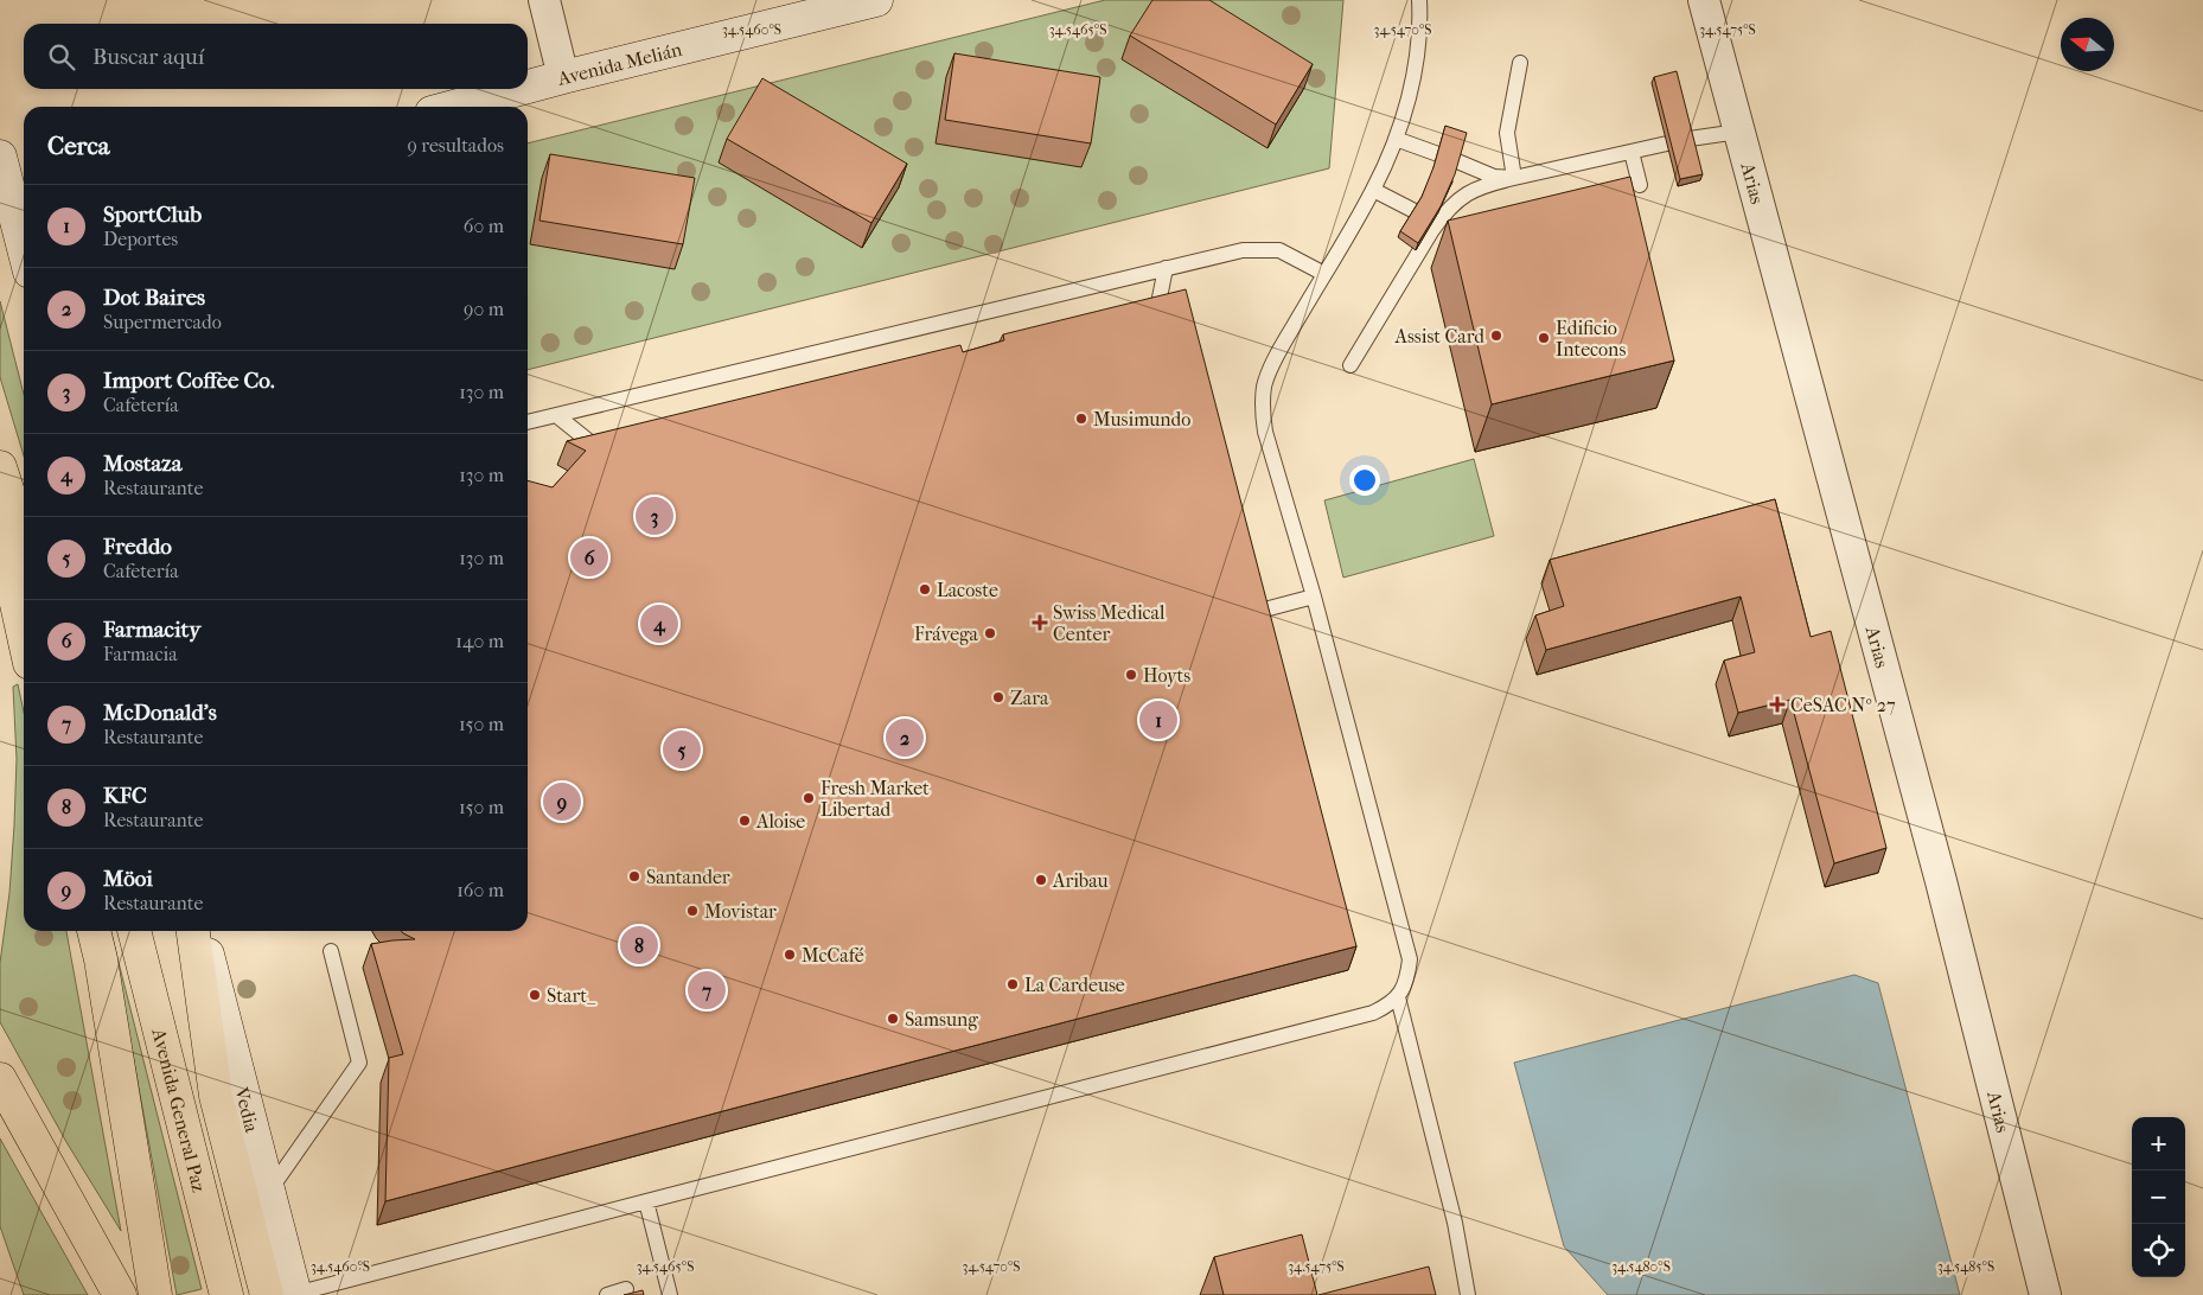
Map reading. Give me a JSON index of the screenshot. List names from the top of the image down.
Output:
{
  "streets": {
    "highway": ["Avenida General Paz"],
    "street": ["Avenida Melián", "Arias", "Vedia"]
  },
  "places": {
    "other": [
      "Assist Card",
      "Edificio Intecons",
      "Musimundo",
      "Lacoste",
      "Frávega",
      "Hoyts",
      "Zara",
      "Fresh Market Libertad",
      "Aloise",
      "Santander",
      "Aribau",
      "Movistar",
      "McCafé",
      "La Cardeuse",
      "Start_",
      "Samsung"
    ],
    "health": ["Swiss Medical Center", "CeSAC Nº 27"]
  },
  "north": "left",
  "page": {
    "search": "Buscar aquí",
    "heading": ["Cerca", "9 resultados"],
    "list": [
      {
        "mark": "1",
        "name": "SportClub",
        "note": "Deportes",
        "value": "60 m"
      },
      {
        "mark": "2",
        "name": "Dot Baires",
        "note": "Supermercado",
        "value": "90 m"
      },
      {
        "mark": "3",
        "name": "Import Coffee Co.",
        "note": "Cafetería",
        "value": "130 m"
      },
      {
        "mark": "4",
        "name": "Mostaza",
        "note": "Restaurante",
        "value": "130 m"
      },
      {
        "mark": "5",
        "name": "Freddo",
        "note": "Cafetería",
        "value": "130 m"
      },
      {
        "mark": "6",
        "name": "Farmacity",
        "note": "Farmacia",
        "value": "140 m"
      },
      {
        "mark": "7",
        "name": "McDonald's",
        "note": "Restaurante",
        "value": "150 m"
      },
      {
        "mark": "8",
        "name": "KFC",
        "note": "Restaurante",
        "value": "150 m"
      },
      {
        "mark": "9",
        "name": "Möoi",
        "note": "Restaurante",
        "value": "160 m"
      }
    ],
    "pins": [
      "3",
      "6",
      "4",
      "1",
      "2",
      "5",
      "9",
      "8",
      "7"
    ],
    "map_buttons": ["+", "−"]
  },
  "coordinates": [
    "34.5460°S",
    "34.5465°S",
    "34.5470°S",
    "34.5475°S",
    "34.5480°S",
    "34.5485°S"
  ]
}
